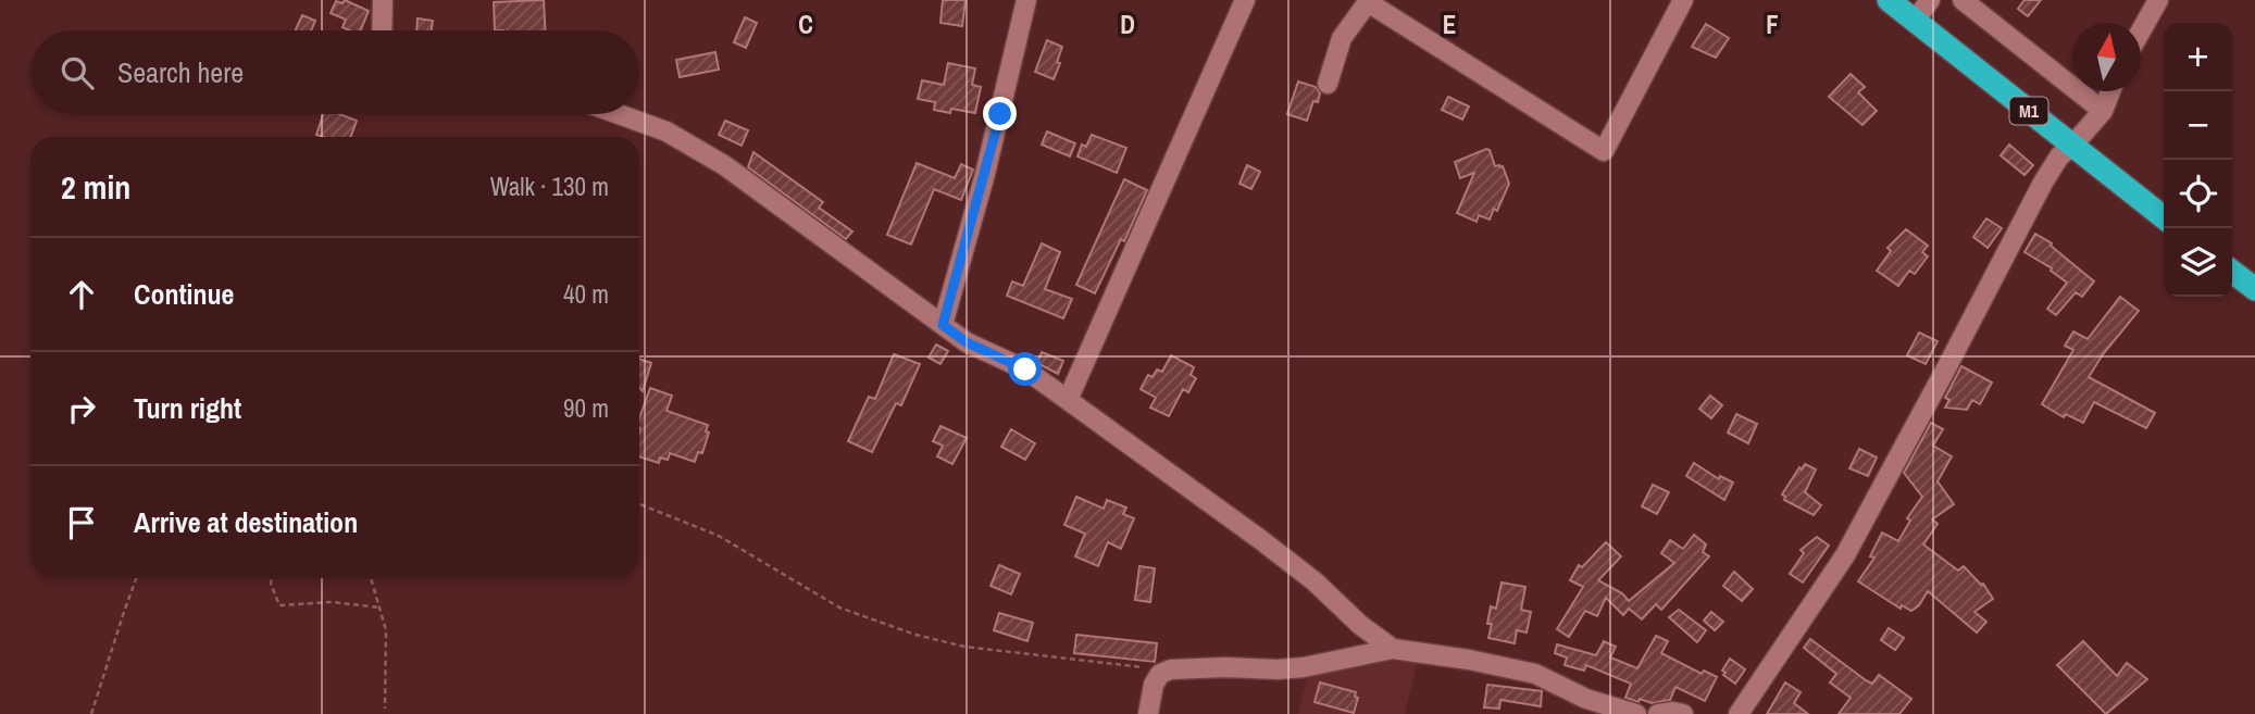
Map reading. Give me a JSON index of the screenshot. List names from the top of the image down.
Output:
{
  "streets": {
    "highway": ["M1"]
  },
  "north": "top",
  "page": {
    "map_buttons": ["+", "−"],
    "search": "Search here",
    "heading": ["2 min", "Walk · 130 m"],
    "list": [
      ["Continue", "40 m"],
      ["Turn right", "90 m"],
      "Arrive at destination"
    ]
  },
  "grid": {
    "columns": [
      "C",
      "D",
      "E",
      "F"
    ]
  }
}
